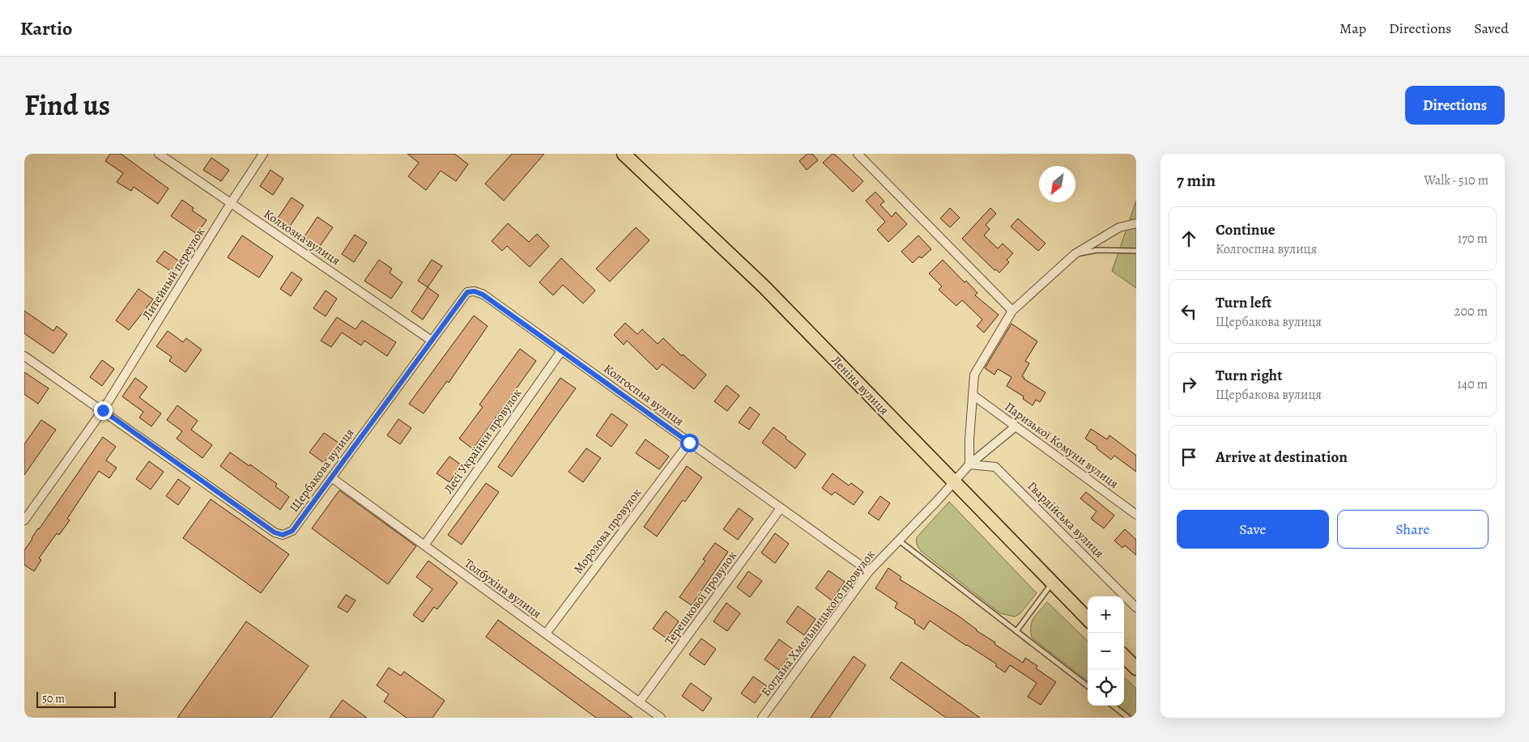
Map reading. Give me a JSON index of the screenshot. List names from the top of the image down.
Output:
{
  "streets": {
    "main road": ["Леніна вулиця"],
    "street": [
      "Колхозна вулиця",
      "Литейный переулок",
      "Колгоспна вулиця",
      "Лесі Українки провулок",
      "Паризької Комуни вулиця",
      "Щербакова вулиця",
      "Гвардійська вулиця",
      "Морозова провулок",
      "Толбухіна вулиця",
      "Терешкової провулок",
      "Богдана Хмельницького провулок"
    ]
  },
  "crossings": [
    ["Колхозна вулиця", "Литейный переулок"],
    ["Колхозна вулиця", "Щербакова вулиця"],
    ["Литейный переулок", "Щербакова вулиця"],
    ["Леніна вулиця", "Богдана Хмельницького провулок"],
    ["Колгоспна вулиця", "Лесі Українки провулок"],
    ["Колгоспна вулиця", "Щербакова вулиця"],
    ["Колгоспна вулиця", "Морозова провулок"],
    ["Колгоспна вулиця", "Терешкової провулок"],
    ["Колгоспна вулиця", "Богдана Хмельницького провулок"],
    ["Лесі Українки провулок", "Толбухіна вулиця"],
    ["Паризької Комуни вулиця", "Богдана Хмельницького провулок"],
    ["Щербакова вулиця", "Толбухіна вулиця"],
    ["Гвардійська вулиця", "Богдана Хмельницького провулок"],
    ["Морозова провулок", "Толбухіна вулиця"],
    ["Толбухіна вулиця", "Терешкової провулок"]
  ],
  "scale_bar": "50 m",
  "north": "bottom left",
  "page": {
    "header": "Kartio",
    "nav": ["Map", "Directions", "Saved"],
    "title": "Find us",
    "buttons": [
      "Directions",
      ["Save", "Share"]
    ],
    "heading": ["7 min", "Walk · 510 m"],
    "list": [
      ["Continue", "Колгоспна вулиця", "170 m"],
      ["Turn left", "Щербакова вулиця", "200 m"],
      ["Turn right", "Щербакова вулиця", "140 m"],
      "Arrive at destination"
    ],
    "map_buttons": ["+", "−"],
    "scale": "50 m"
  }
}
